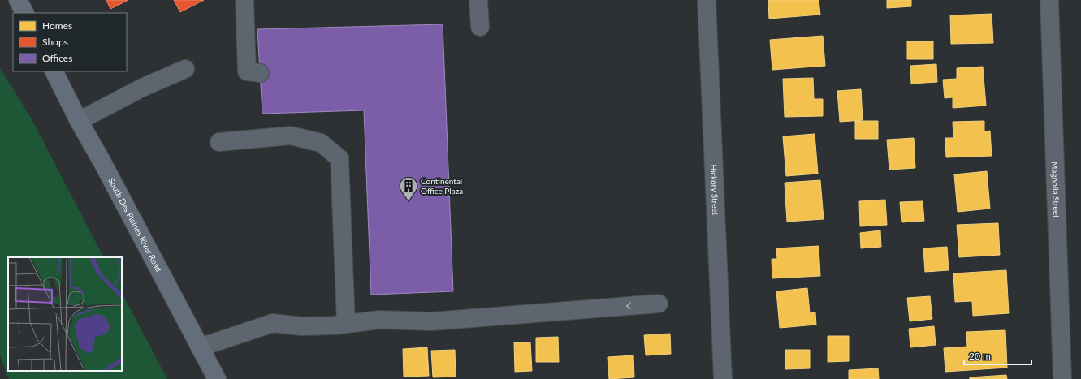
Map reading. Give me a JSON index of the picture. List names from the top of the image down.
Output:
{
  "streets": {
    "main road": ["South Des Plaines River Road"],
    "street": ["Hickory Street", "Magnolia Street"]
  },
  "places": {
    "building": ["Continental Office Plaza"]
  },
  "legend": ["Homes", "Shops", "Offices"],
  "scale_bar": "20 m"
}
